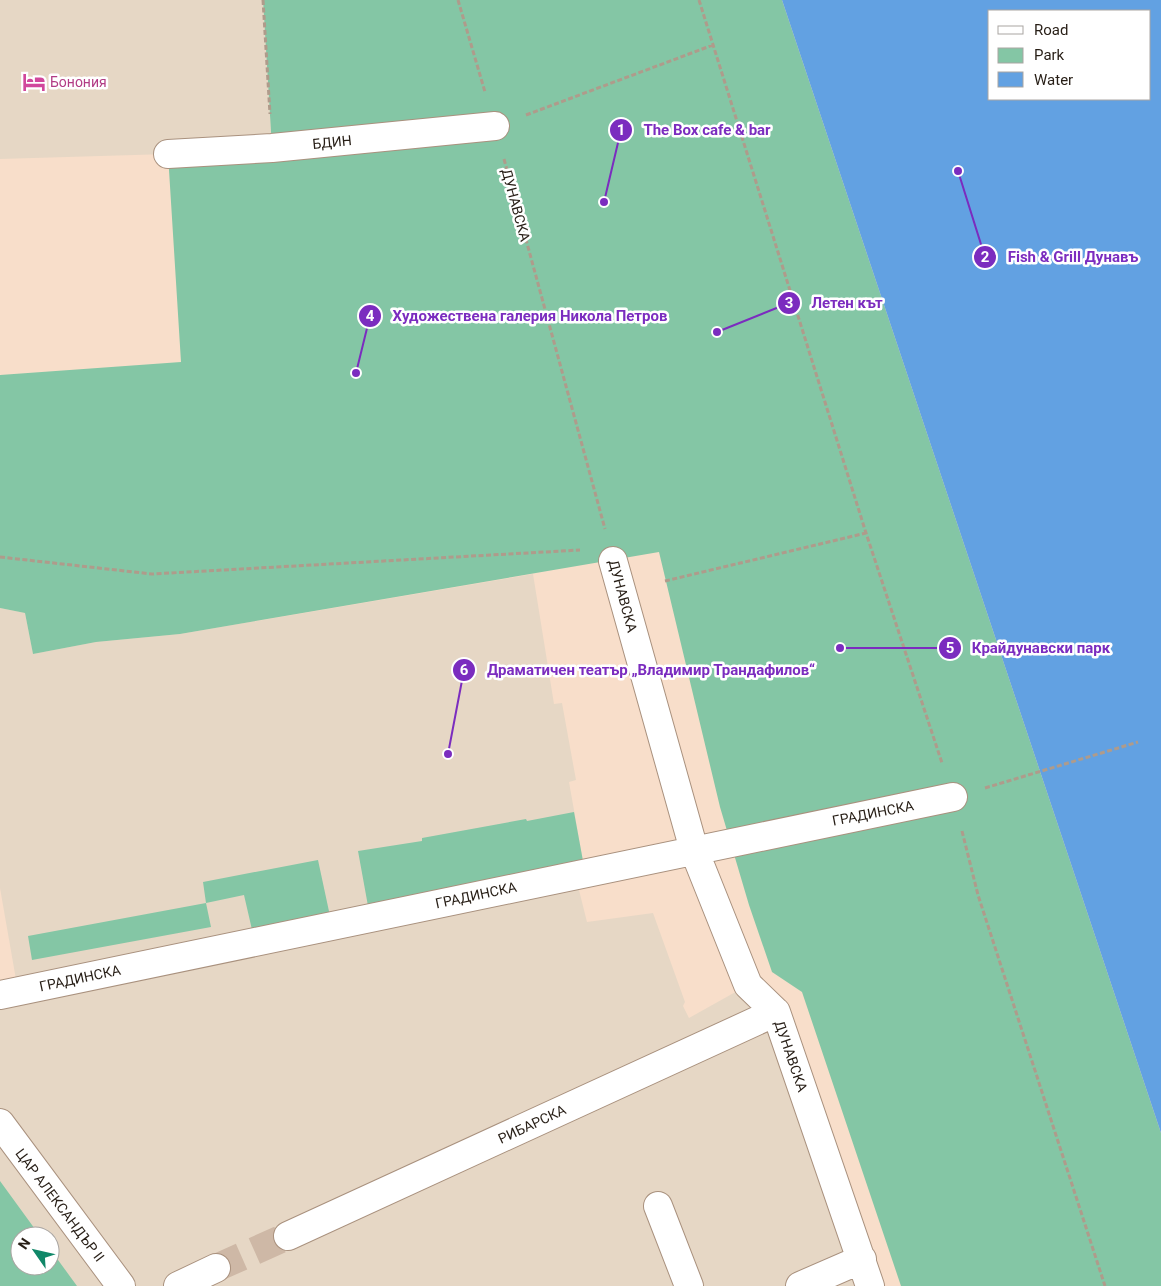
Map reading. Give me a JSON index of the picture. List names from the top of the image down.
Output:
{
  "streets": {
    "street": [
      "БДИН",
      "ДУНАВСКА",
      "ГРАДИНСКА",
      "РИБАРСКА",
      "ЦАР АЛЕКСАНДЪР II"
    ]
  },
  "crossings": [
    ["БДИН", "ДУНАВСКА"],
    ["ДУНАВСКА", "ГРАДИНСКА"],
    ["ДУНАВСКА", "РИБАРСКА"]
  ],
  "places": {
    "hotel": ["Бонония"],
    "other": [
      "Fish & Grill Дунавъ",
      "The Box cafe & bar",
      "Летен кът",
      "Художествена галерия Никола Петров",
      "Крайдунавски парк",
      "Драматичен театър „Владимир Трандафилов“"
    ]
  },
  "legend": ["Road", "Park", "Water"],
  "north": "top left"
}
